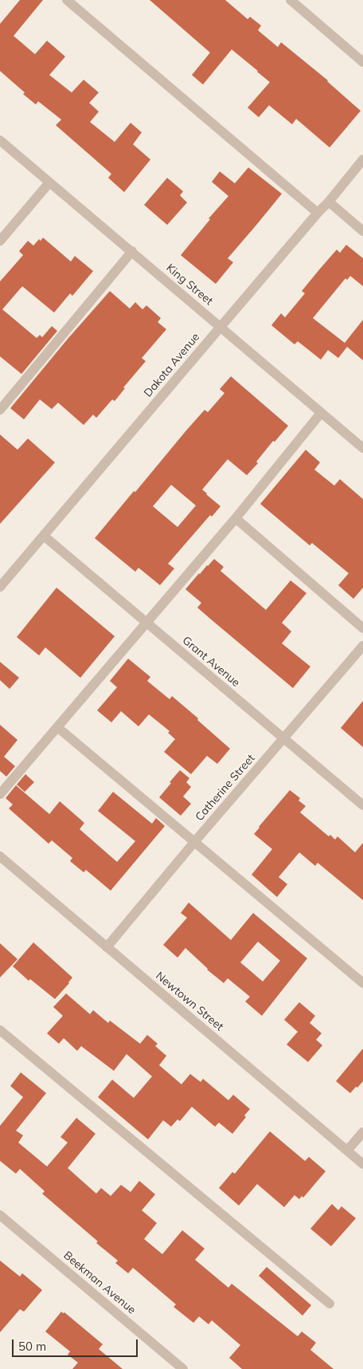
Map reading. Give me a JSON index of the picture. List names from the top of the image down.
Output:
{
  "streets": {
    "street": [
      "King Street",
      "Dakota Avenue",
      "Grant Avenue",
      "Catherine Street",
      "Newtown Street",
      "Beekman Avenue"
    ]
  },
  "crossings": [
    ["King Street", "Dakota Avenue"],
    ["Dakota Avenue", "Grant Avenue"],
    ["Grant Avenue", "Catherine Street"],
    ["Catherine Street", "Newtown Street"]
  ],
  "scale_bar": "50 m"
}
